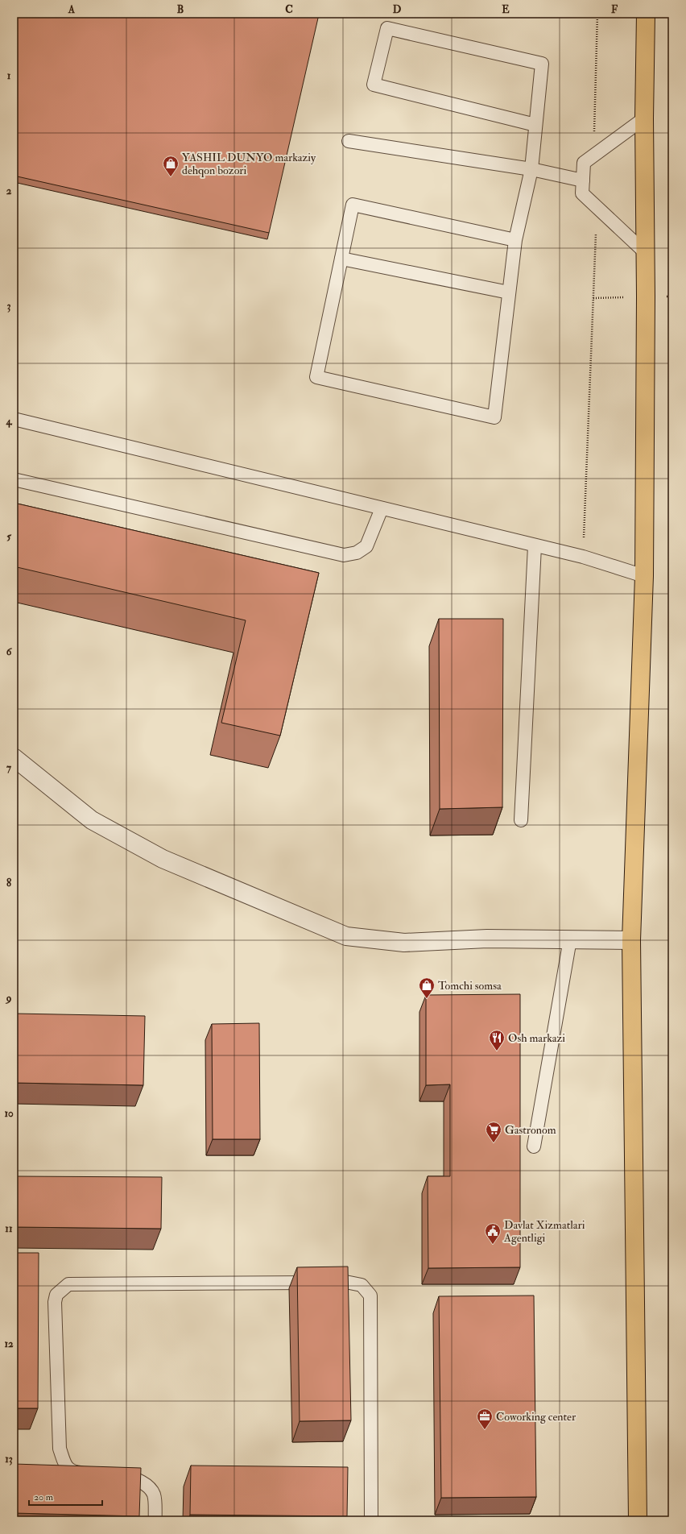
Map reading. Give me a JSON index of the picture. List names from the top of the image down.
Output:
{
  "places": {
    "shop": ["YASHIL DUNYO markaziy dehqon bozori", "Tomchi somsa"],
    "restaurant": ["Osh markazi"],
    "supermarket": ["Gastronom"],
    "public building": ["Davlat Xizmatlari Agentligi"],
    "office": ["Coworking center"]
  },
  "scale_bar": "20 m",
  "grid": {
    "columns": [
      "A",
      "B",
      "C",
      "D",
      "E",
      "F"
    ],
    "rows": [
      "1",
      "2",
      "3",
      "4",
      "5",
      "6",
      "7",
      "8",
      "9",
      "10",
      "11",
      "12",
      "13"
    ]
  }
}
